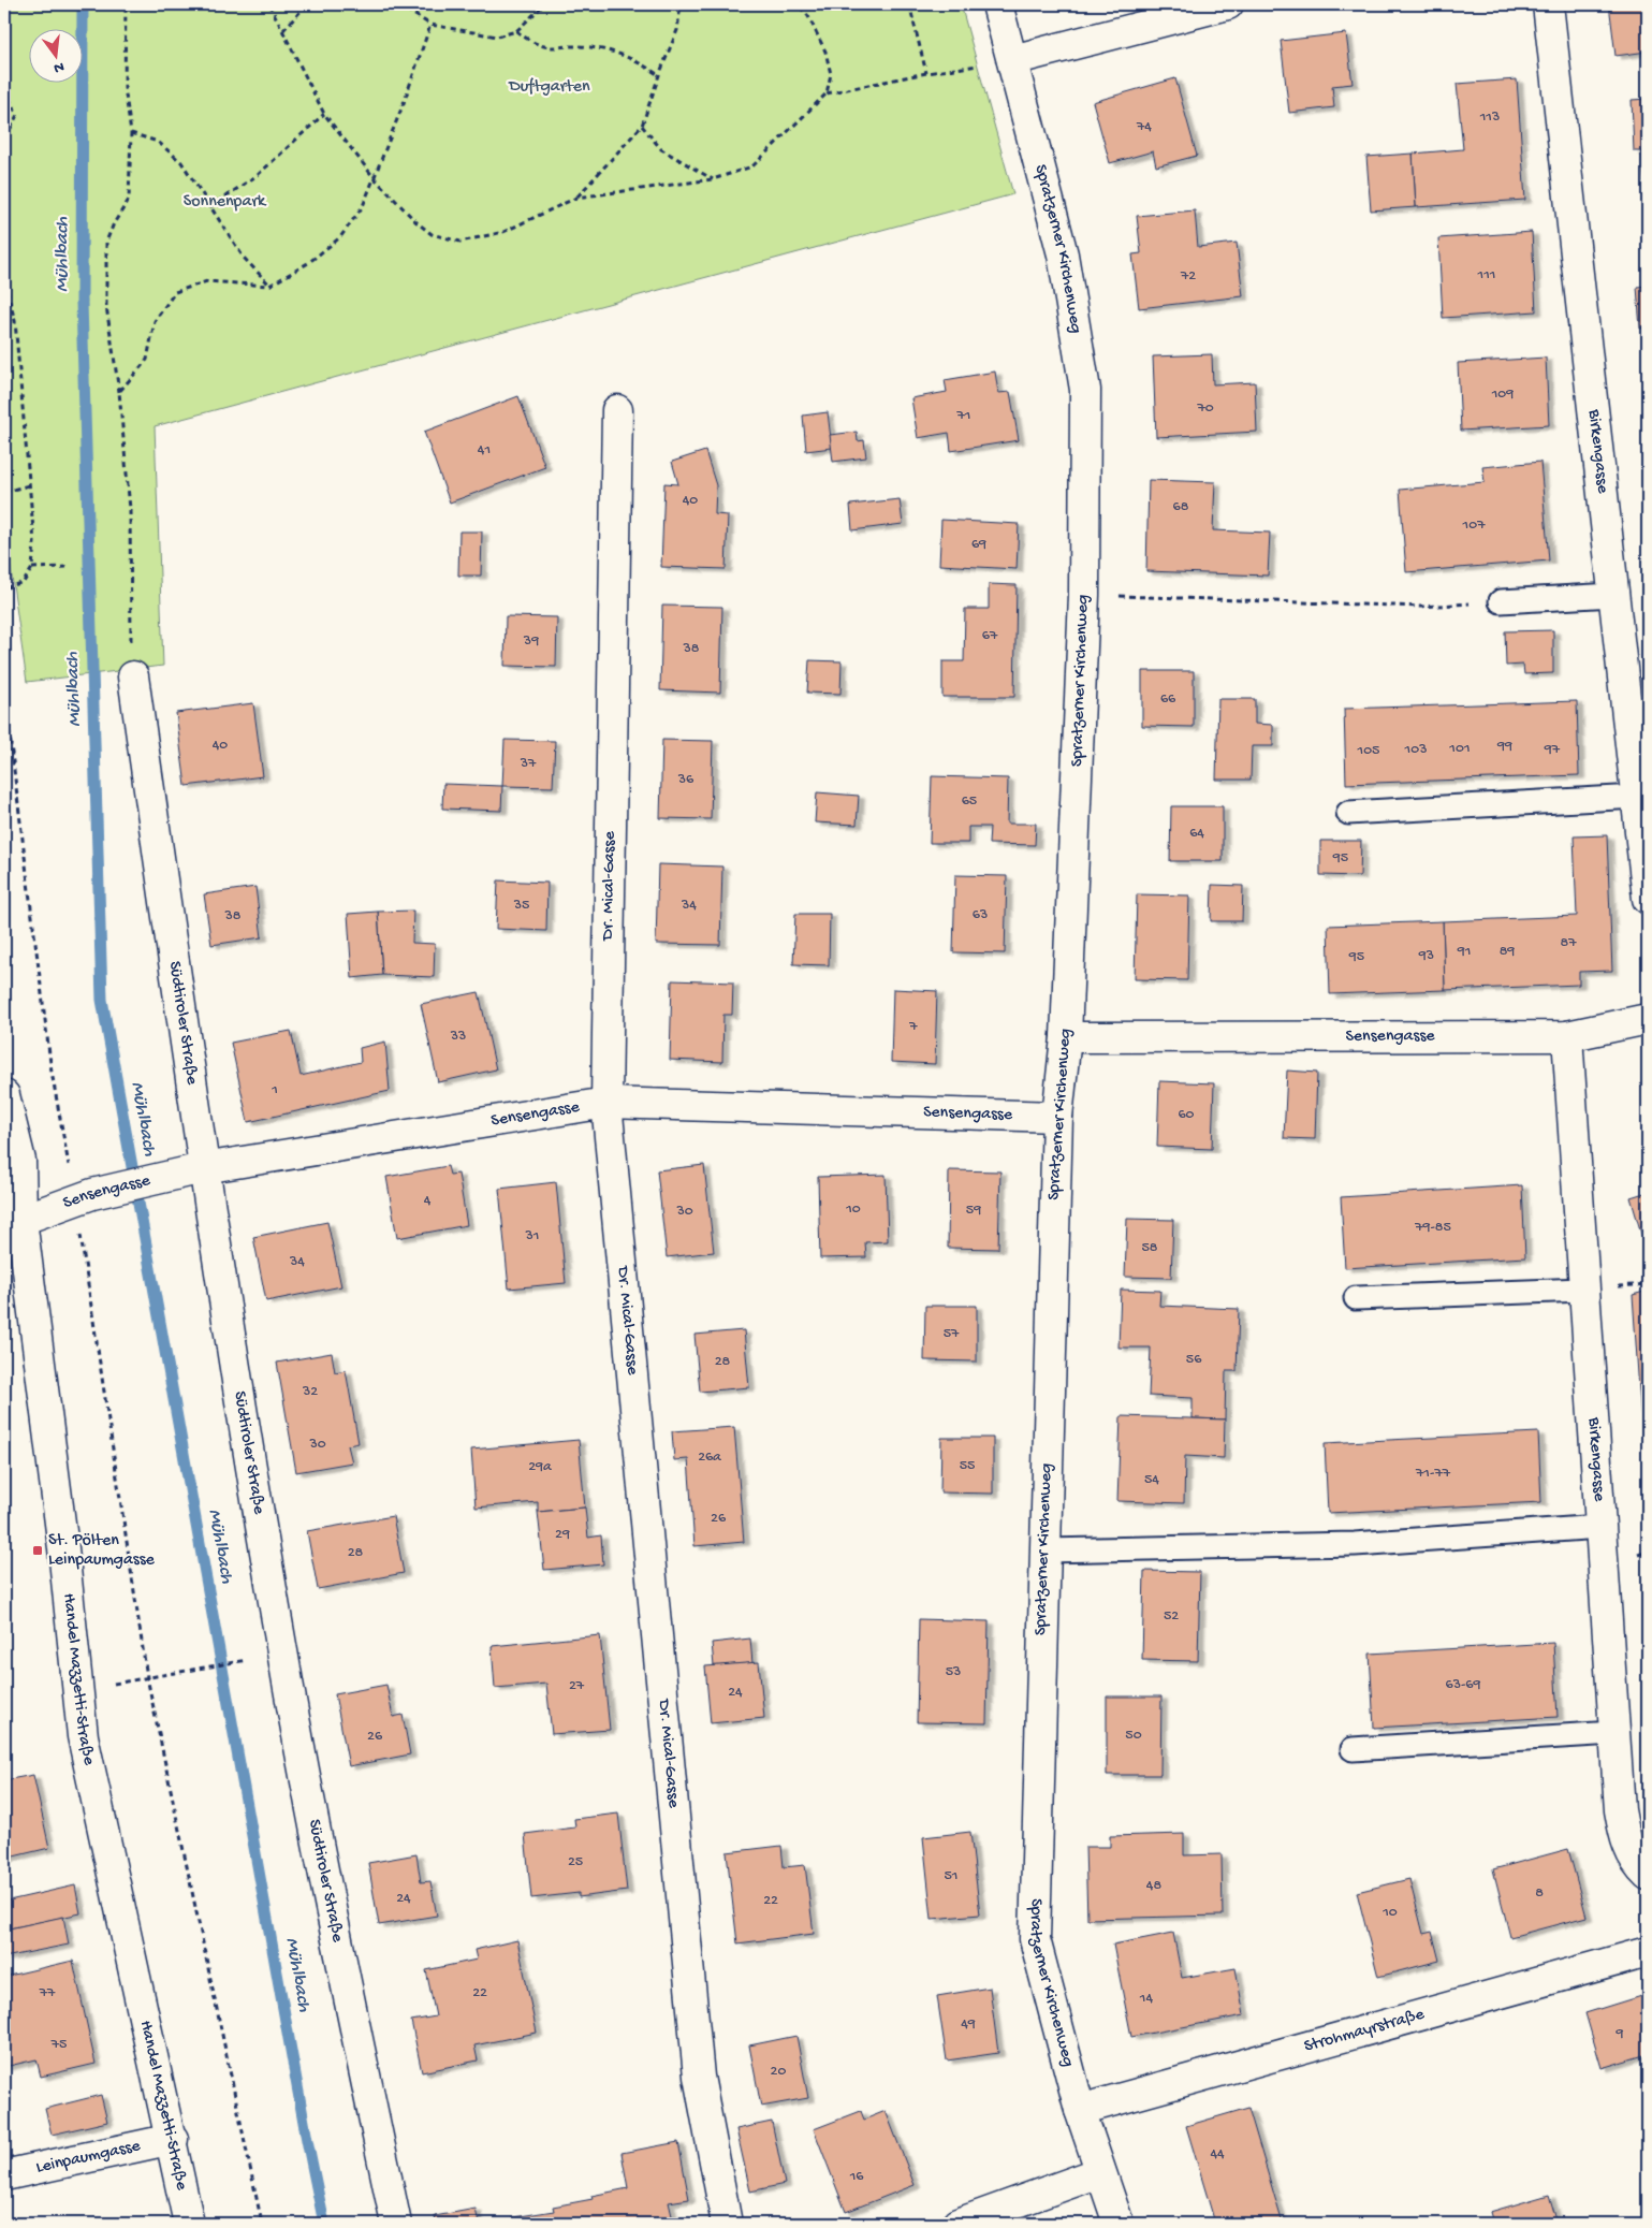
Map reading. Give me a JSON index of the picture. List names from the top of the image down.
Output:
{
  "streets": {
    "street": [
      "Spratzerner Kirchenweg",
      "Birkengasse",
      "Dr. Mical-Gasse",
      "Südtiroler Straße",
      "Sensengasse",
      "Handel Mazzetti-Straße",
      "Strohmayrstraße",
      "Leinpaumgasse"
    ]
  },
  "crossings": [
    ["Spratzerner Kirchenweg", "Sensengasse"],
    ["Spratzerner Kirchenweg", "Strohmayrstraße"],
    ["Birkengasse", "Sensengasse"],
    ["Dr. Mical-Gasse", "Sensengasse"],
    ["Südtiroler Straße", "Sensengasse"],
    ["Sensengasse", "Handel Mazzetti-Straße"],
    ["Handel Mazzetti-Straße", "Leinpaumgasse"]
  ],
  "water": ["Mühlbach"],
  "parks": ["Duftgarten", "Sonnenpark"],
  "places": {
    "transit": ["St. Pölten Leinpaumgasse"]
  },
  "house_numbers": [
    "113",
    "74",
    "111",
    "72",
    "109",
    "70",
    "71",
    "41",
    "40",
    "68",
    "107",
    "69",
    "67",
    "39",
    "38",
    "66",
    "40",
    "99",
    "101",
    "103",
    "97",
    "105",
    "37",
    "36",
    "65",
    "64",
    "95",
    "35",
    "34",
    "63",
    "38",
    "87",
    "91",
    "89",
    "93",
    "95",
    "7",
    "33",
    "1",
    "60",
    "4",
    "10",
    "59",
    "30",
    "79-85",
    "31",
    "58",
    "34",
    "57",
    "56",
    "28",
    "32",
    "30",
    "26a",
    "55",
    "29a",
    "71-77",
    "54",
    "26",
    "29",
    "28",
    "52",
    "53",
    "63-69",
    "27",
    "24",
    "50",
    "26",
    "25",
    "51",
    "48",
    "8",
    "24",
    "22",
    "10",
    "77",
    "22",
    "14",
    "49",
    "9",
    "75",
    "20",
    "44",
    "16"
  ],
  "north": "bottom"
}
